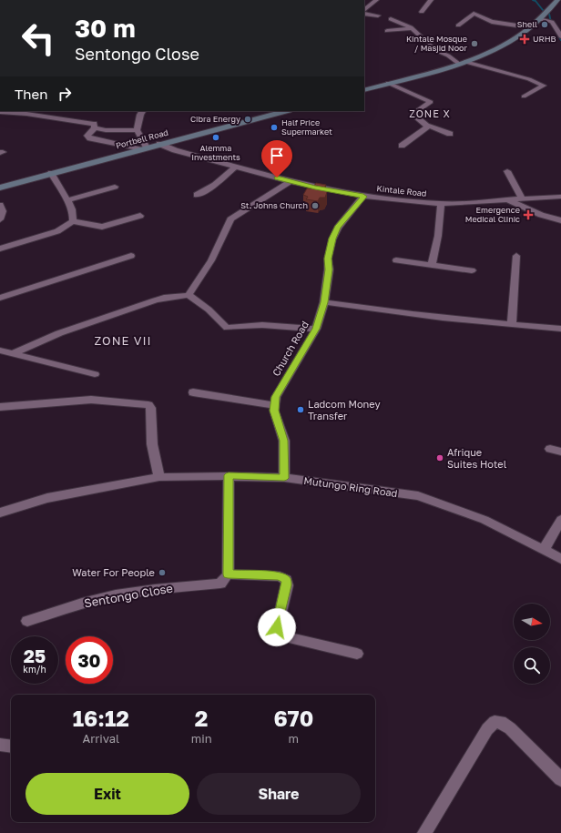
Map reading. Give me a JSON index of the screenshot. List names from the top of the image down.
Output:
{
  "streets": {
    "main road": ["Portbell Road"],
    "street": [
      "Kintale Road",
      "Church Road",
      "Mutungo Ring Road",
      "Sentongo Close"
    ]
  },
  "crossings": [
    ["Portbell Road", "Kintale Road"],
    ["Kintale Road", "Church Road"]
  ],
  "districts": ["ZONE X", "ZONE VII"],
  "places": {
    "other": [
      "Shell",
      "Kintale Mosque / Masjid Noor",
      "Cibra Energy",
      "Half Price Supermarket",
      "Alemma Investments",
      "St. Johns Church",
      "Ladcom Money Transfer",
      "Afrique Suites Hotel",
      "Water For People"
    ],
    "health": ["URHB", "Emergence Medical Clinic"]
  },
  "north": "right",
  "page": {
    "turn": ["30 m", "Sentongo Close"],
    "then": "Then",
    "speed": "25 km/h",
    "limit": "30",
    "eta": [
      "16:12",
      "Arrival",
      "2",
      "min",
      "670",
      "m"
    ],
    "buttons": ["Exit", "Share"]
  }
}
